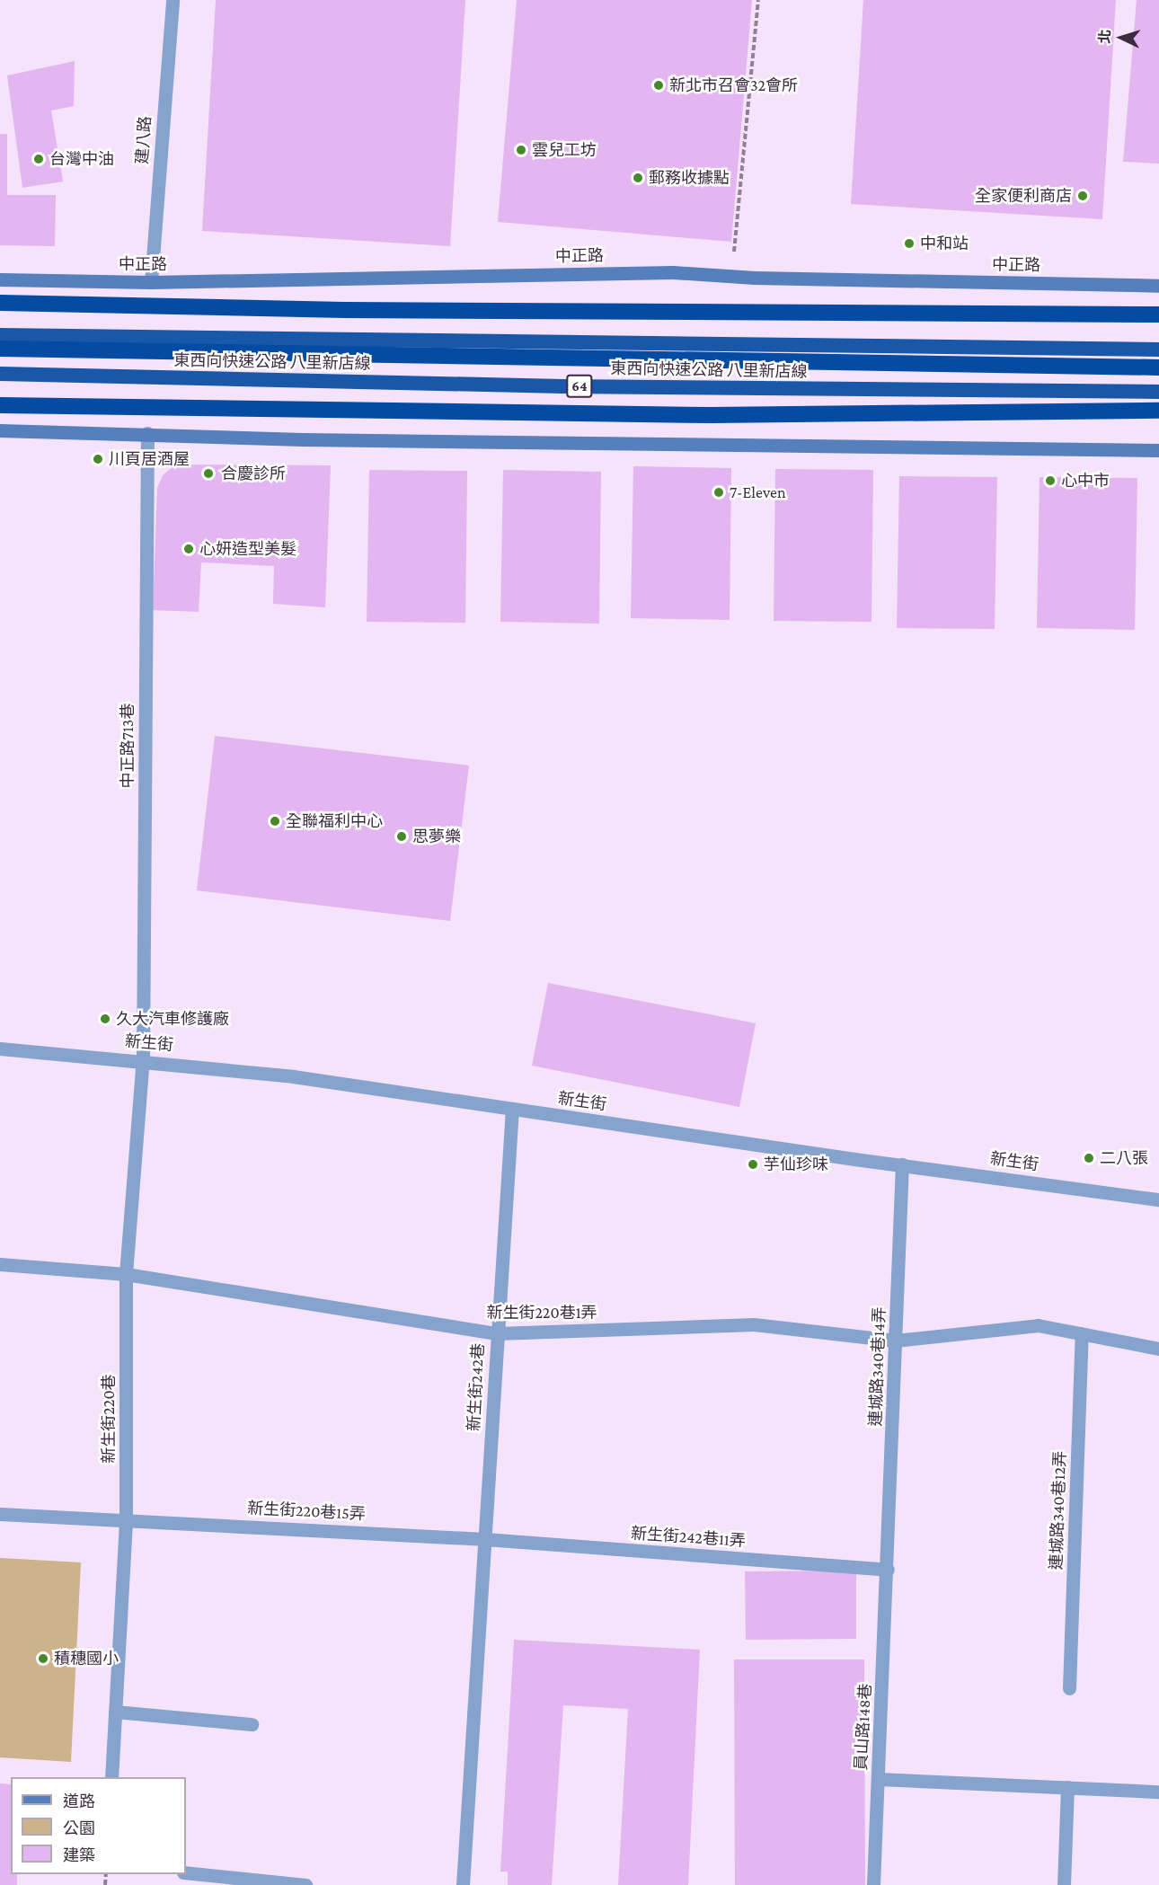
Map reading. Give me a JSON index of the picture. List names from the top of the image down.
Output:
{
  "streets": {
    "highway": ["東西向快速公路 八里新店線", "64"],
    "main road": ["中正路"],
    "street": [
      "建八路",
      "中正路713巷",
      "新生街",
      "新生街220巷1弄",
      "連城路340巷14弄",
      "新生街242巷",
      "新生街220巷",
      "連城路340巷12弄",
      "新生街220巷15弄",
      "新生街242巷11弄",
      "員山路148巷"
    ]
  },
  "crossings": [
    ["建八路", "中正路"],
    ["中正路713巷", "新生街"],
    ["中正路713巷", "新生街220巷"],
    ["新生街", "連城路340巷14弄"],
    ["新生街", "新生街242巷"],
    ["新生街", "新生街220巷"],
    ["新生街220巷1弄", "連城路340巷14弄"],
    ["新生街220巷1弄", "新生街242巷"],
    ["新生街220巷1弄", "新生街220巷"],
    ["連城路340巷14弄", "新生街242巷11弄"],
    ["連城路340巷14弄", "員山路148巷"],
    ["新生街242巷", "新生街220巷15弄"],
    ["新生街242巷", "新生街242巷11弄"],
    ["新生街220巷", "新生街220巷15弄"],
    ["新生街220巷15弄", "新生街242巷11弄"],
    ["新生街242巷11弄", "員山路148巷"]
  ],
  "places": [
    "新北市召會32會所",
    "雲兒工坊",
    "台灣中油",
    "郵務收據點",
    "全家便利商店",
    "中和站",
    "川頁居酒屋",
    "合慶診所",
    "心中市",
    "7-Eleven",
    "心妍造型美髮",
    "全聯福利中心",
    "思夢樂",
    "久大汽車修護廠",
    "二八張",
    "芋仙珍味",
    "積穗國小"
  ],
  "legend": ["道路", "公園", "建築"],
  "north": "left"
}
